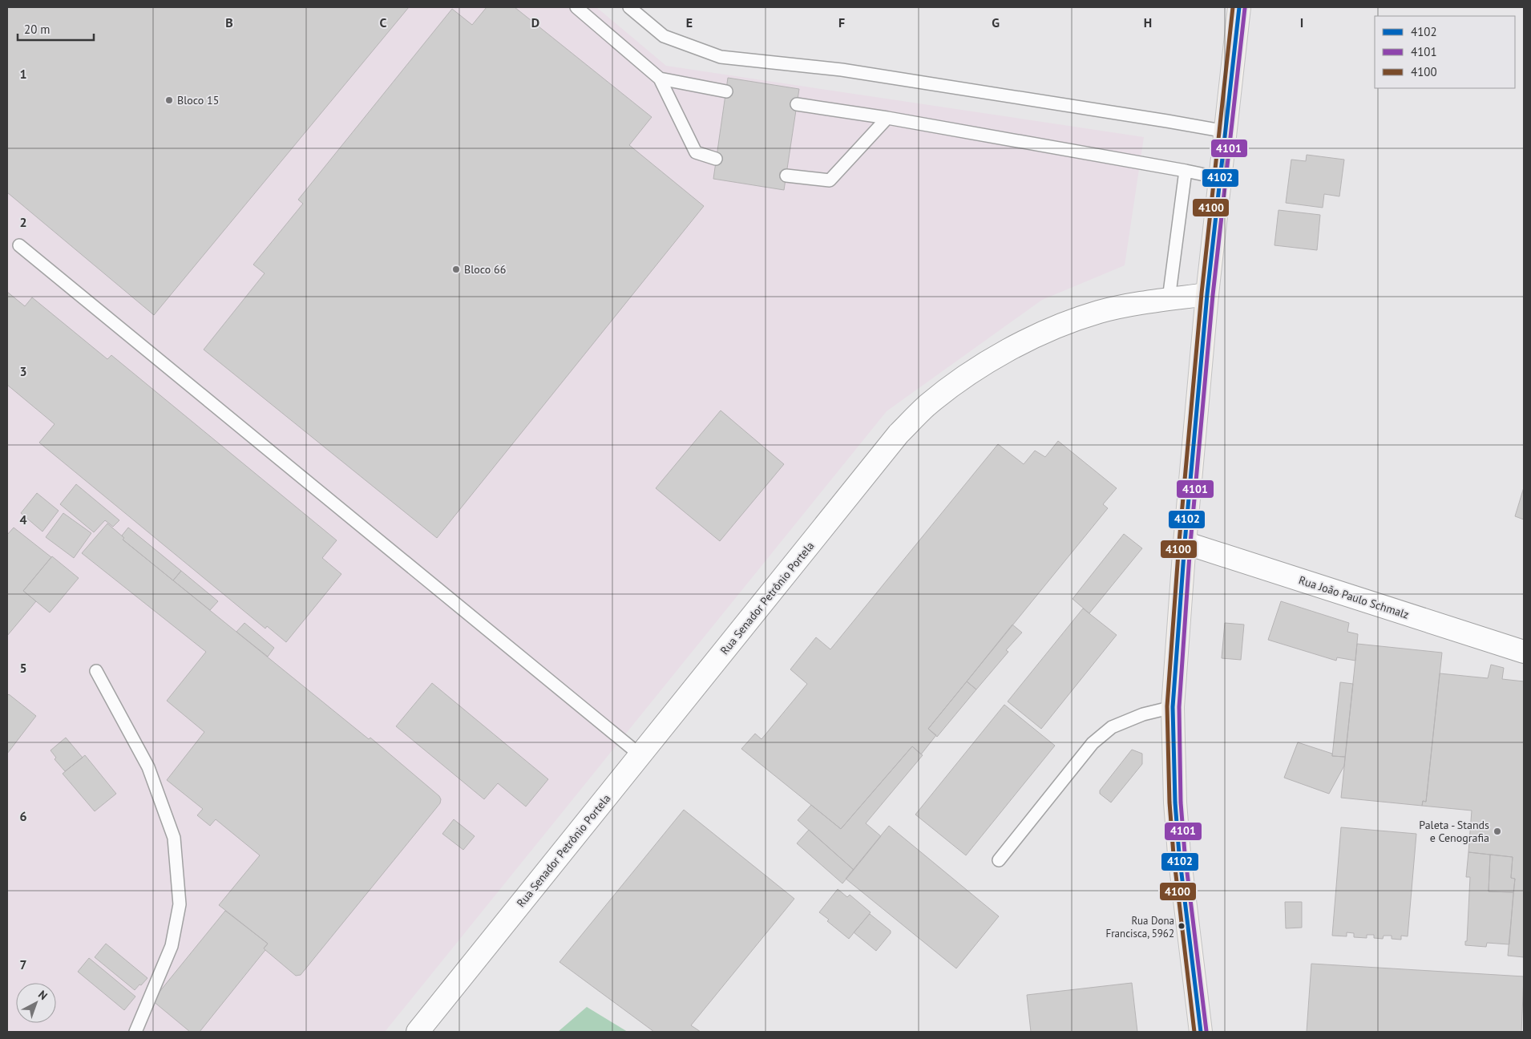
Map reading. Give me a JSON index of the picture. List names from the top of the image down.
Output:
{
  "streets": {
    "street": ["Rua João Paulo Schmalz", "Rua Senador Petrônio Portela"]
  },
  "places": [
    "Bloco 15",
    "Bloco 66",
    "Paleta - Stands e Cenografia",
    "Rua Dona Francisca, 5962"
  ],
  "lines": ["transit line 4102", "transit line 4100", "transit line 4101"],
  "legend": ["4102", "4101", "4100"],
  "scale_bar": "20 m",
  "north": "top right",
  "grid": {
    "columns": [
      "B",
      "C",
      "D",
      "E",
      "F",
      "G",
      "H",
      "I"
    ],
    "rows": [
      "1",
      "2",
      "3",
      "4",
      "5",
      "6",
      "7"
    ]
  }
}
